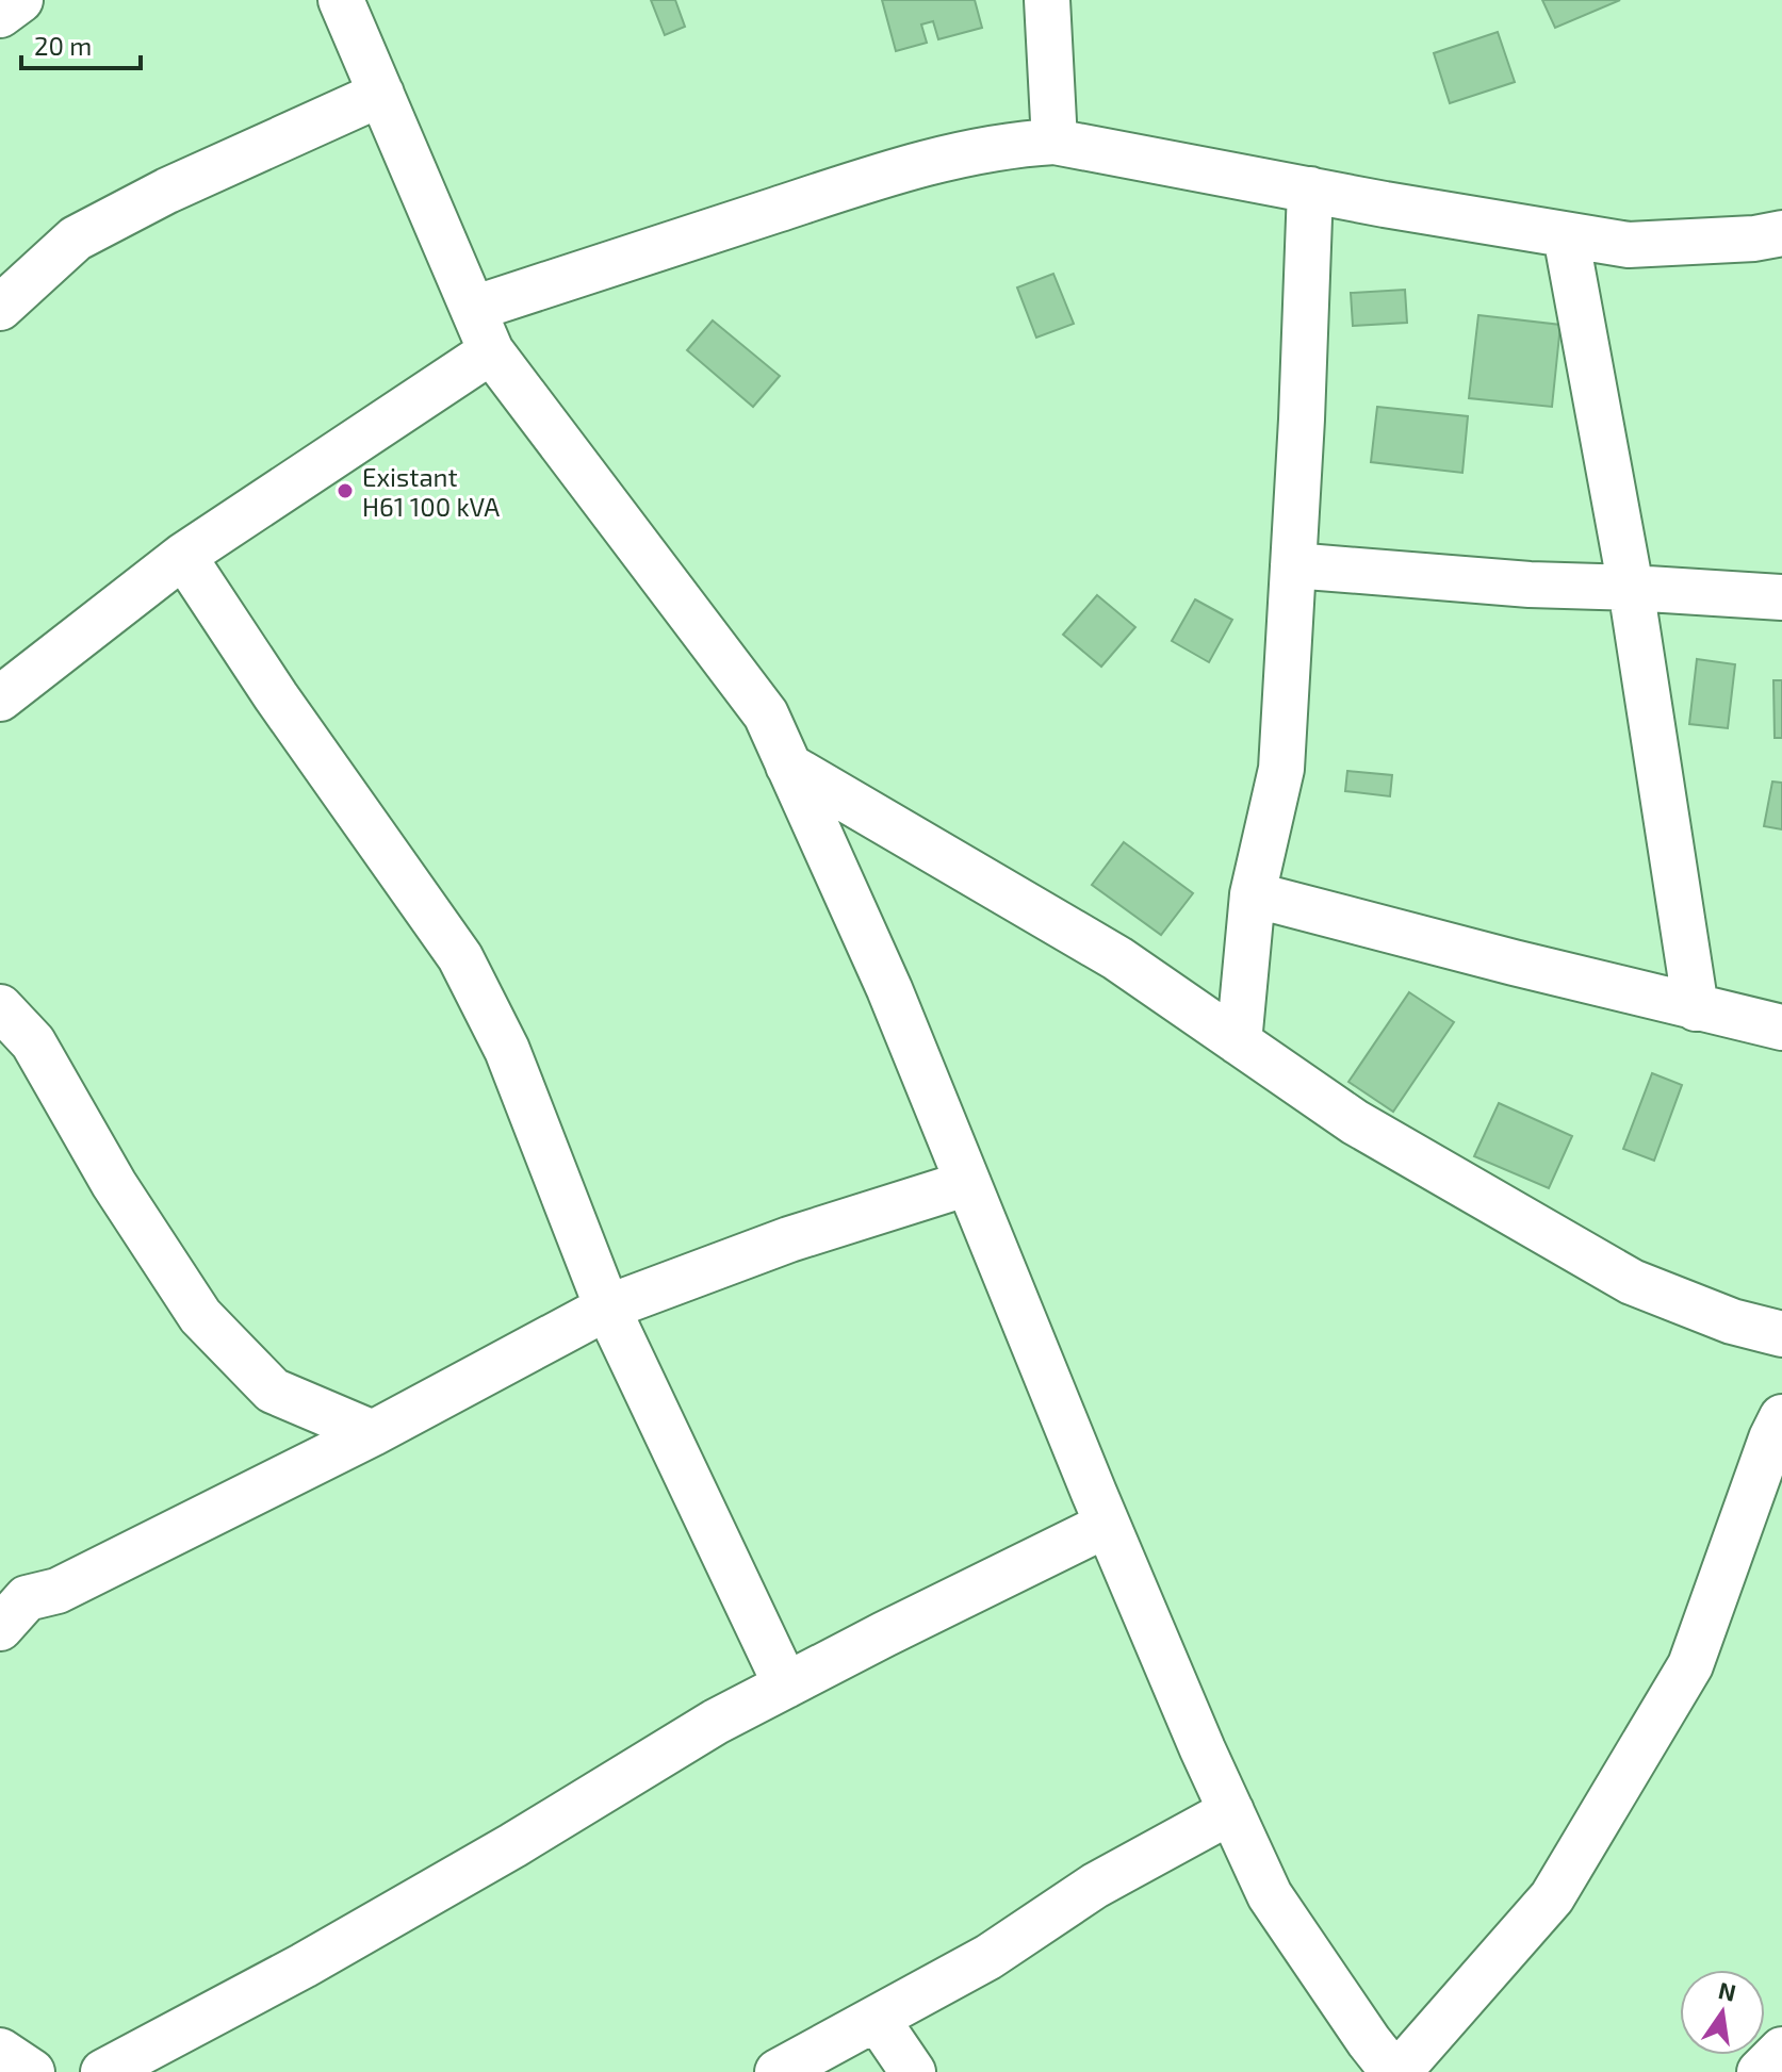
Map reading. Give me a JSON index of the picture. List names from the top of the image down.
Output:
{
  "places": ["Existant H61 100 kVA"],
  "scale_bar": "20 m",
  "north": "top"
}
